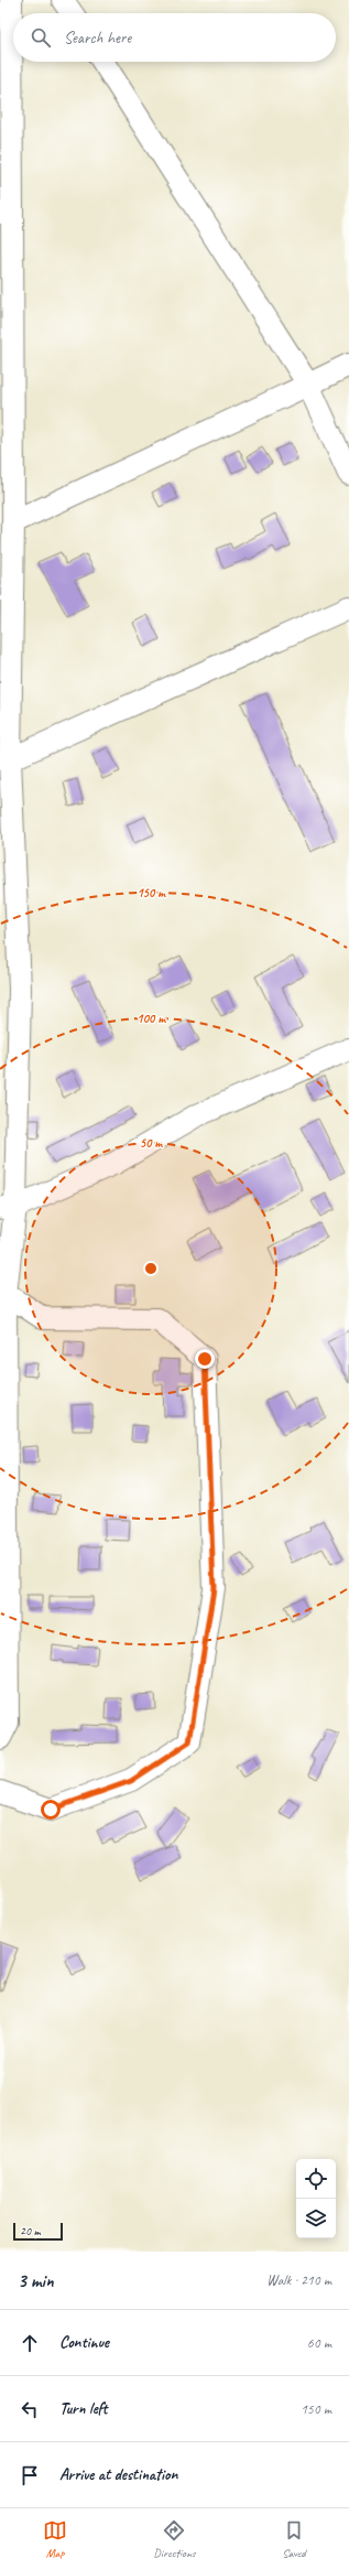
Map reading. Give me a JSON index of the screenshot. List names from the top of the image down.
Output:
{
  "scale_bar": "20 m",
  "page": {
    "search": "Search here",
    "scale": "20 m",
    "heading": ["3 min", "Walk · 210 m"],
    "list": [
      ["Continue", "60 m"],
      ["Turn left", "150 m"],
      "Arrive at destination"
    ],
    "nav": ["Map", "Directions", "Saved"]
  },
  "rings": ["150 m", "100 m", "50 m"]
}
